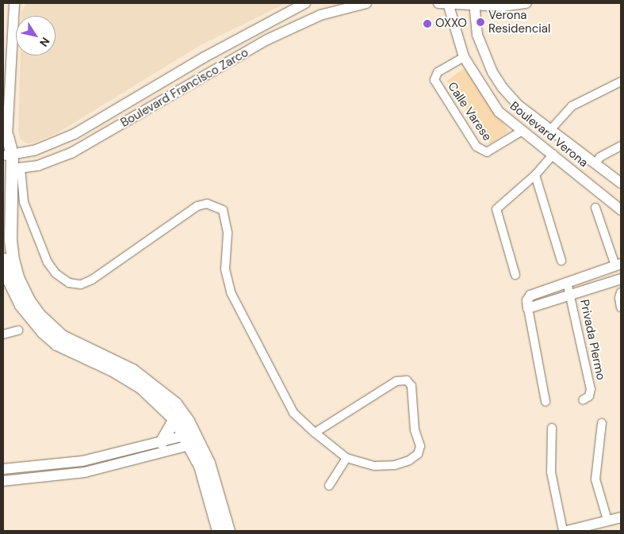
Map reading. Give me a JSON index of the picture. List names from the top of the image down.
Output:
{
  "streets": {
    "street": [
      "Boulevard Francisco Zarco",
      "Calle Varese",
      "Boulevard Verona",
      "Privada Plermo"
    ]
  },
  "crossings": [
    ["Calle Varese", "Boulevard Verona"]
  ],
  "places": ["Verona Residencial", "OXXO"],
  "north": "bottom right"
}
